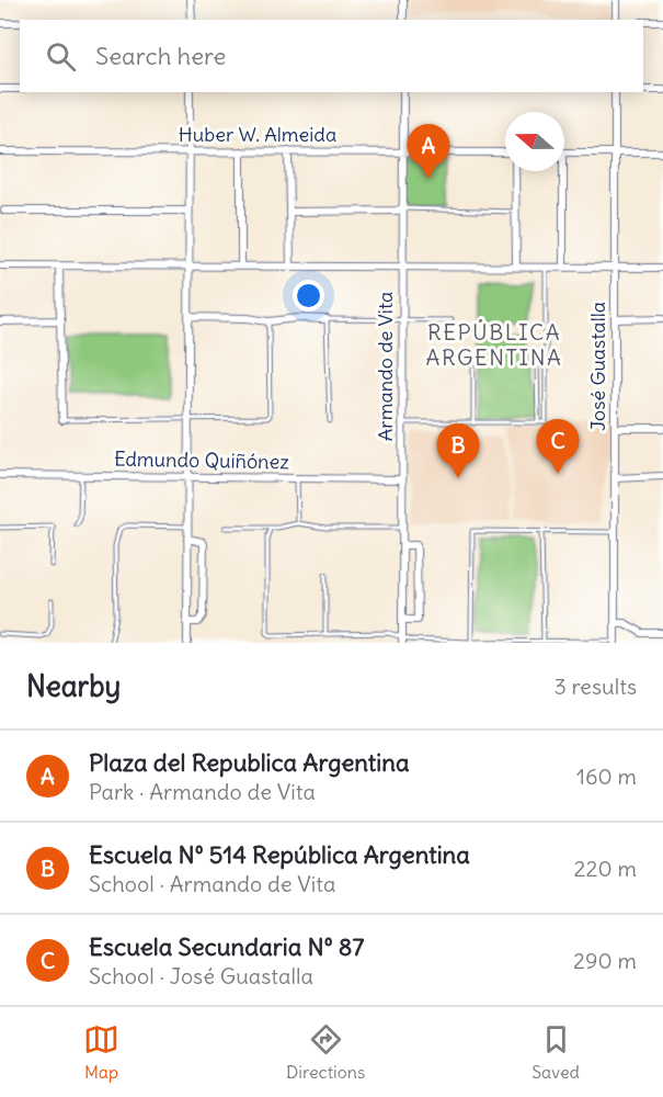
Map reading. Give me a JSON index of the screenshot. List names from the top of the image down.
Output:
{
  "streets": {
    "street": [
      "Huber W. Almeida",
      "Armando de Vita",
      "José Guastalla",
      "Edmundo Quiñónez"
    ]
  },
  "crossings": [
    ["Huber W. Almeida", "Armando de Vita"],
    ["Armando de Vita", "Edmundo Quiñónez"]
  ],
  "districts": ["REPÚBLICA ARGENTINA"],
  "north": "left",
  "page": {
    "search": "Search here",
    "pins": ["A", "C", "B"],
    "heading": ["Nearby", "3 results"],
    "list": [
      {
        "mark": "A",
        "name": "Plaza del Republica Argentina",
        "note": "Park · Armando de Vita",
        "value": "160 m"
      },
      {
        "mark": "B",
        "name": "Escuela Nº 514 República Argentina",
        "note": "School · Armando de Vita",
        "value": "220 m"
      },
      {
        "mark": "C",
        "name": "Escuela Secundaria Nº 87",
        "note": "School · José Guastalla",
        "value": "290 m"
      }
    ],
    "nav": ["Map", "Directions", "Saved"]
  }
}
